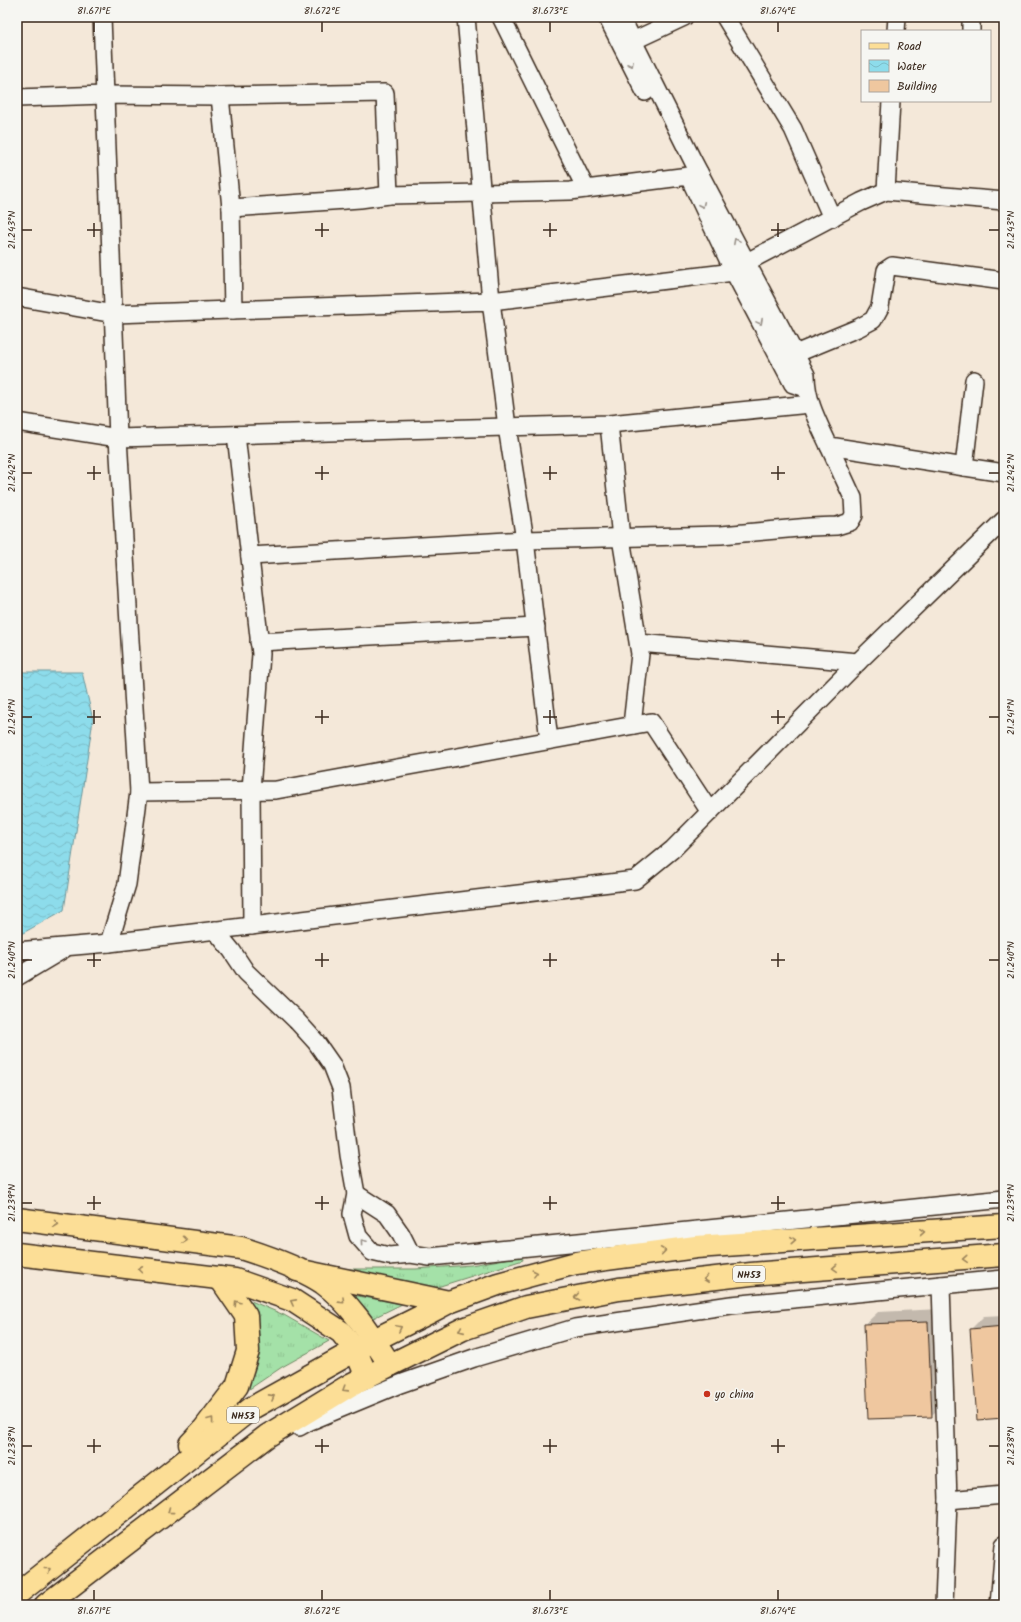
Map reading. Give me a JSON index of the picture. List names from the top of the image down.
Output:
{
  "streets": {
    "main road": ["NH53"]
  },
  "places": ["yo china"],
  "legend": ["Road", "Water", "Building"],
  "coordinates": [
    "81.671°E",
    "81.672°E",
    "81.673°E",
    "81.674°E",
    "21.243°N",
    "21.242°N",
    "21.241°N",
    "21.240°N",
    "21.239°N",
    "21.238°N"
  ]
}
